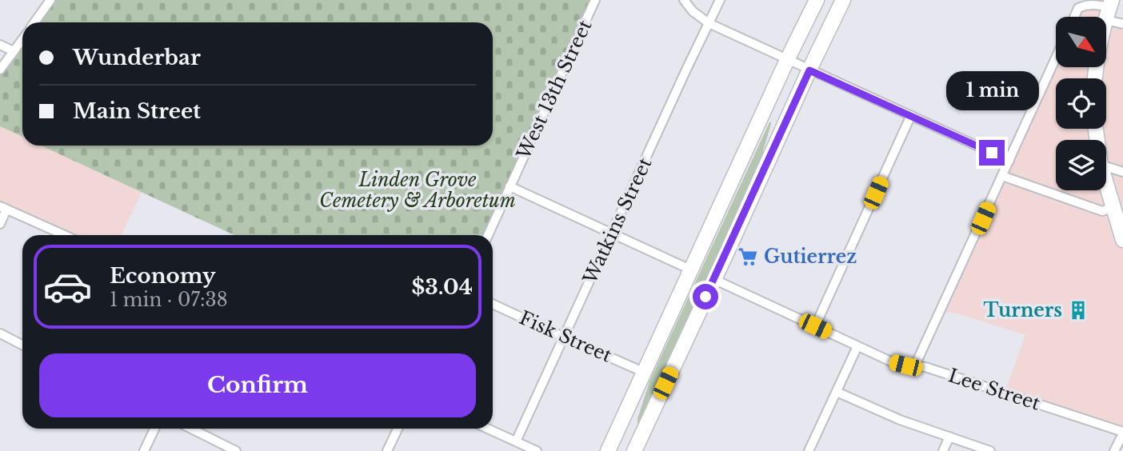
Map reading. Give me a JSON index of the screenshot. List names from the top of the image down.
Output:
{
  "streets": {
    "street": [
      "West 13th Street",
      "Watkins Street",
      "Fisk Street",
      "Lee Street"
    ]
  },
  "crossings": [
    ["Watkins Street", "Fisk Street"]
  ],
  "parks": ["Linden Grove Cemetery & Arboretum"],
  "places": {
    "supermarket": ["Gutierrez"],
    "building": ["Turners"]
  },
  "north": "bottom right",
  "page": {
    "banner": ["Wunderbar", "Main Street"],
    "bubble": "1 min",
    "list": [
      {
        "name": "Economy",
        "note": "1 min · 07:38",
        "value": "$3.04"
      }
    ],
    "buttons": "Confirm"
  }
}
